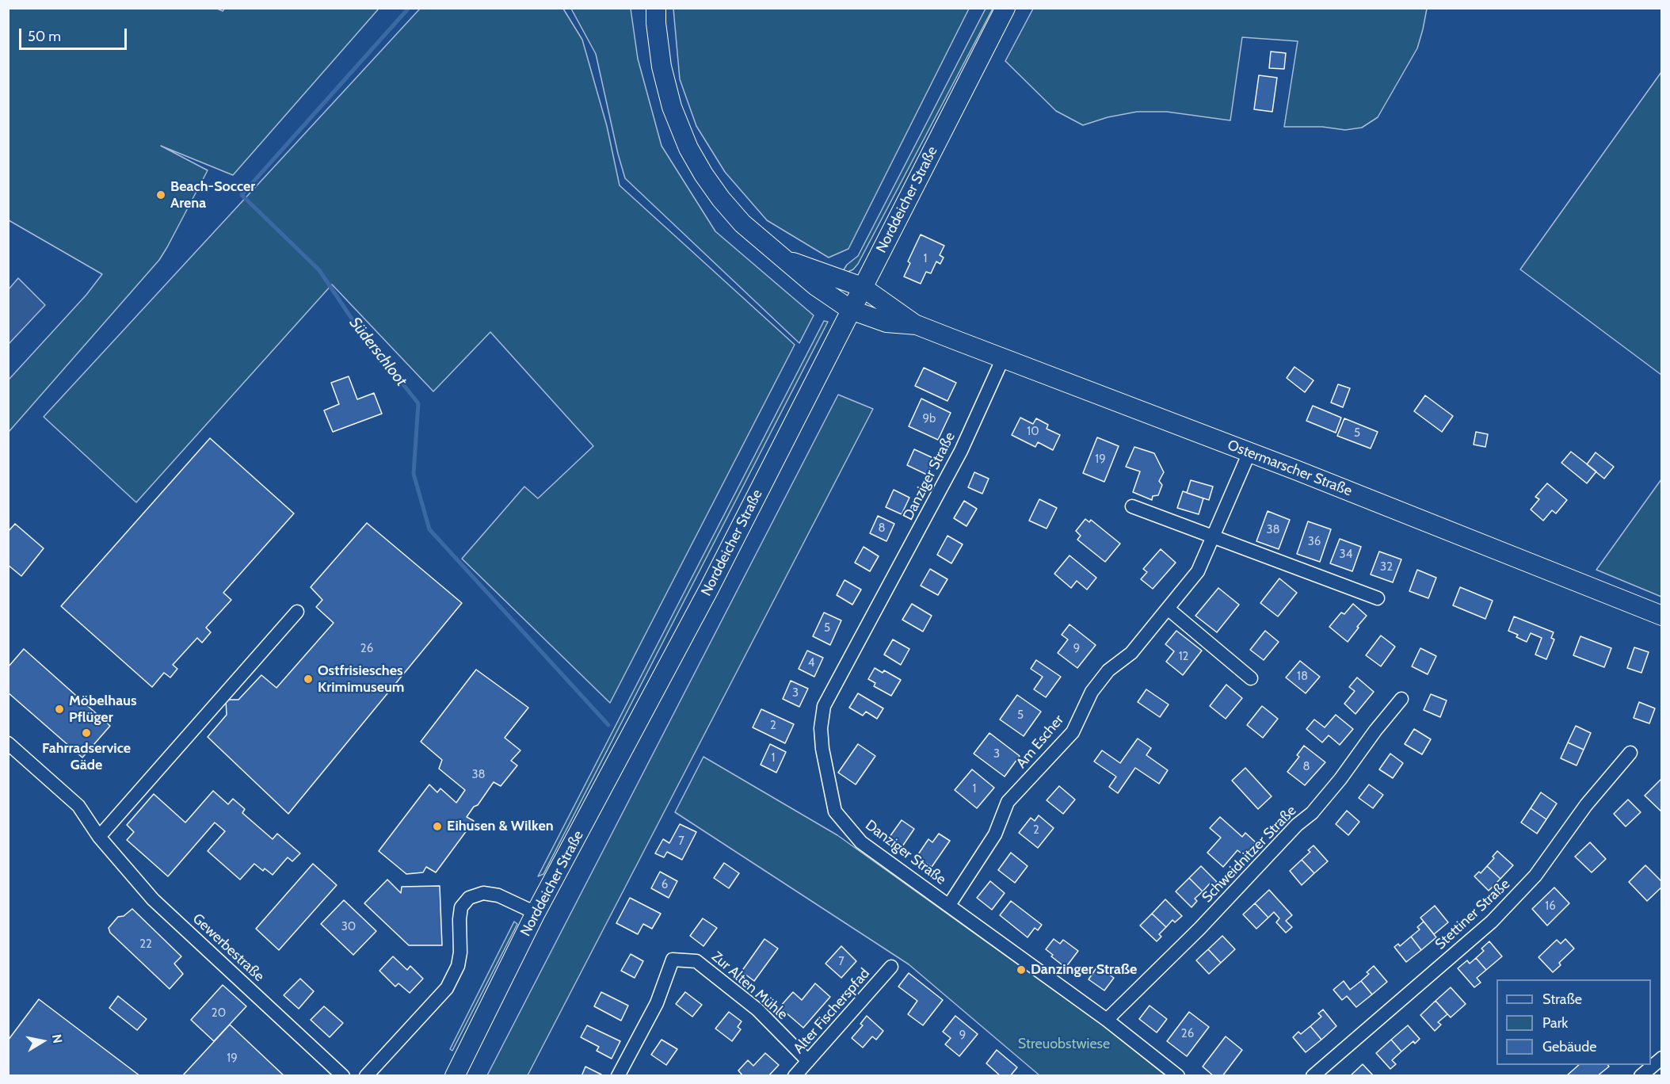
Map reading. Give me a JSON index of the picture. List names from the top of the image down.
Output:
{
  "streets": {
    "main road": ["Norddeicher Straße", "Ostermarscher Straße"],
    "street": [
      "Danziger Straße",
      "Am Escher",
      "Schweidnitzer Straße",
      "Stettiner Straße",
      "Gewerbestraße",
      "Zur Alten Mühle",
      "Alter Fischerspfad"
    ]
  },
  "crossings": [
    ["Norddeicher Straße", "Ostermarscher Straße"],
    ["Ostermarscher Straße", "Danziger Straße"],
    ["Ostermarscher Straße", "Am Escher"],
    ["Danziger Straße", "Am Escher"],
    ["Danziger Straße", "Schweidnitzer Straße"],
    ["Zur Alten Mühle", "Alter Fischerspfad"]
  ],
  "water": ["Süderschloot"],
  "parks": ["Streuobstwiese"],
  "places": [
    "Beach-Soccer Arena",
    "Ostfrisiesches Krimimuseum",
    "Möbelhaus Pflüger",
    "Fahrradservice Gäde",
    "Eihusen & Wilken",
    "Danzinger Straße"
  ],
  "house_numbers": [
    "1",
    "9b",
    "10",
    "5",
    "19",
    "8",
    "38",
    "36",
    "34",
    "32",
    "5",
    "26",
    "9",
    "12",
    "4",
    "18",
    "3",
    "5",
    "2",
    "3",
    "1",
    "8",
    "38",
    "1",
    "2",
    "7",
    "6",
    "16",
    "30",
    "22",
    "7",
    "20",
    "26",
    "9",
    "19"
  ],
  "legend": ["Straße", "Park", "Gebäude"],
  "scale_bar": "50 m",
  "north": "right"
}
